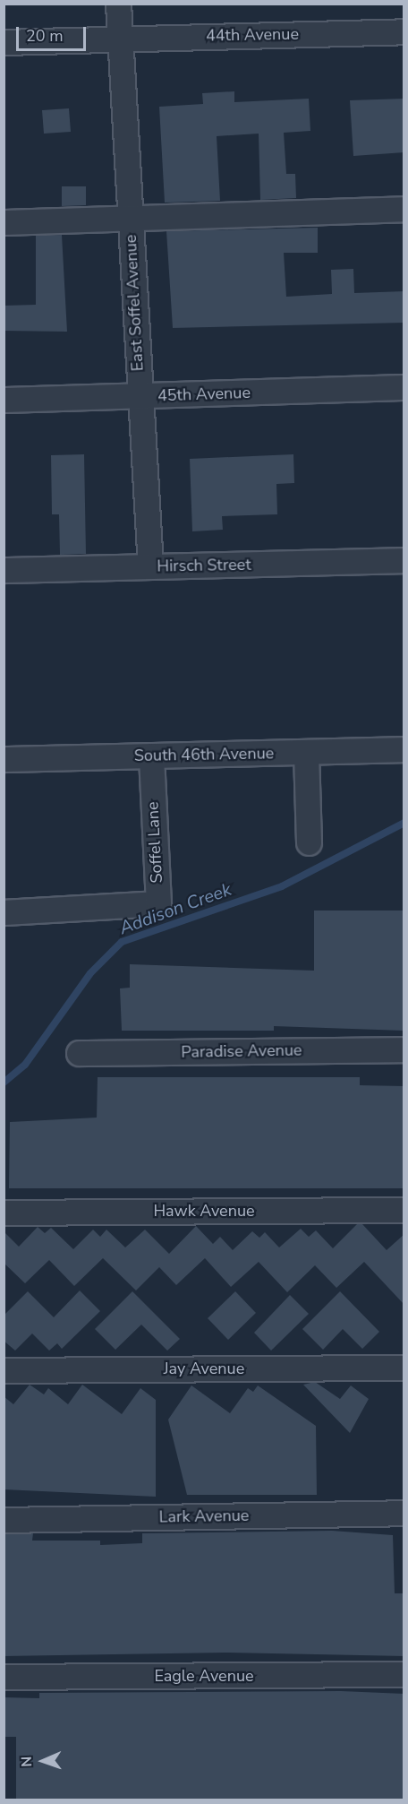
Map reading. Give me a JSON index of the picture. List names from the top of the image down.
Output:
{
  "streets": {
    "street": [
      "44th Avenue",
      "East Soffel Avenue",
      "45th Avenue",
      "Hirsch Street",
      "South 46th Avenue",
      "Soffel Lane",
      "Paradise Avenue",
      "Hawk Avenue",
      "Jay Avenue",
      "Lark Avenue",
      "Eagle Avenue"
    ]
  },
  "crossings": [
    ["44th Avenue", "East Soffel Avenue"],
    ["East Soffel Avenue", "45th Avenue"],
    ["East Soffel Avenue", "Hirsch Street"],
    ["South 46th Avenue", "Soffel Lane"]
  ],
  "water": ["Addison Creek"],
  "scale_bar": "20 m",
  "north": "left"
}
